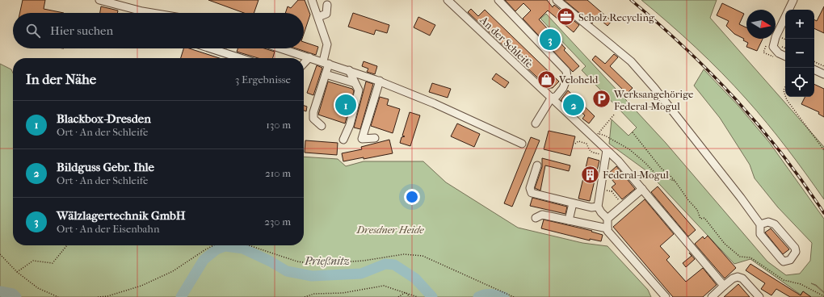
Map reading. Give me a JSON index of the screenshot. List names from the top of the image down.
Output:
{
  "streets": {
    "street": ["An der Schleife"]
  },
  "water": ["Prießnitz"],
  "parks": ["Dresdner Heide"],
  "places": {
    "office": ["Scholz Recycling"],
    "shop": ["Veloheld"],
    "parking": ["Werksangehörige Federal-Mogul"],
    "building": ["Federal-Mogul"]
  },
  "north": "right",
  "page": {
    "map_buttons": ["+", "−"],
    "search": "Hier suchen",
    "pins": ["3", "1", "2"],
    "heading": ["In der Nähe", "3 Ergebnisse"],
    "list": [
      {
        "mark": "1",
        "name": "Blackbox-Dresden",
        "note": "Ort · An der Schleife",
        "value": "130 m"
      },
      {
        "mark": "2",
        "name": "Bildguss Gebr. Ihle",
        "note": "Ort · An der Schleife",
        "value": "210 m"
      },
      {
        "mark": "3",
        "name": "Wälzlagertechnik GmbH",
        "note": "Ort · An der Eisenbahn",
        "value": "230 m"
      }
    ]
  }
}
